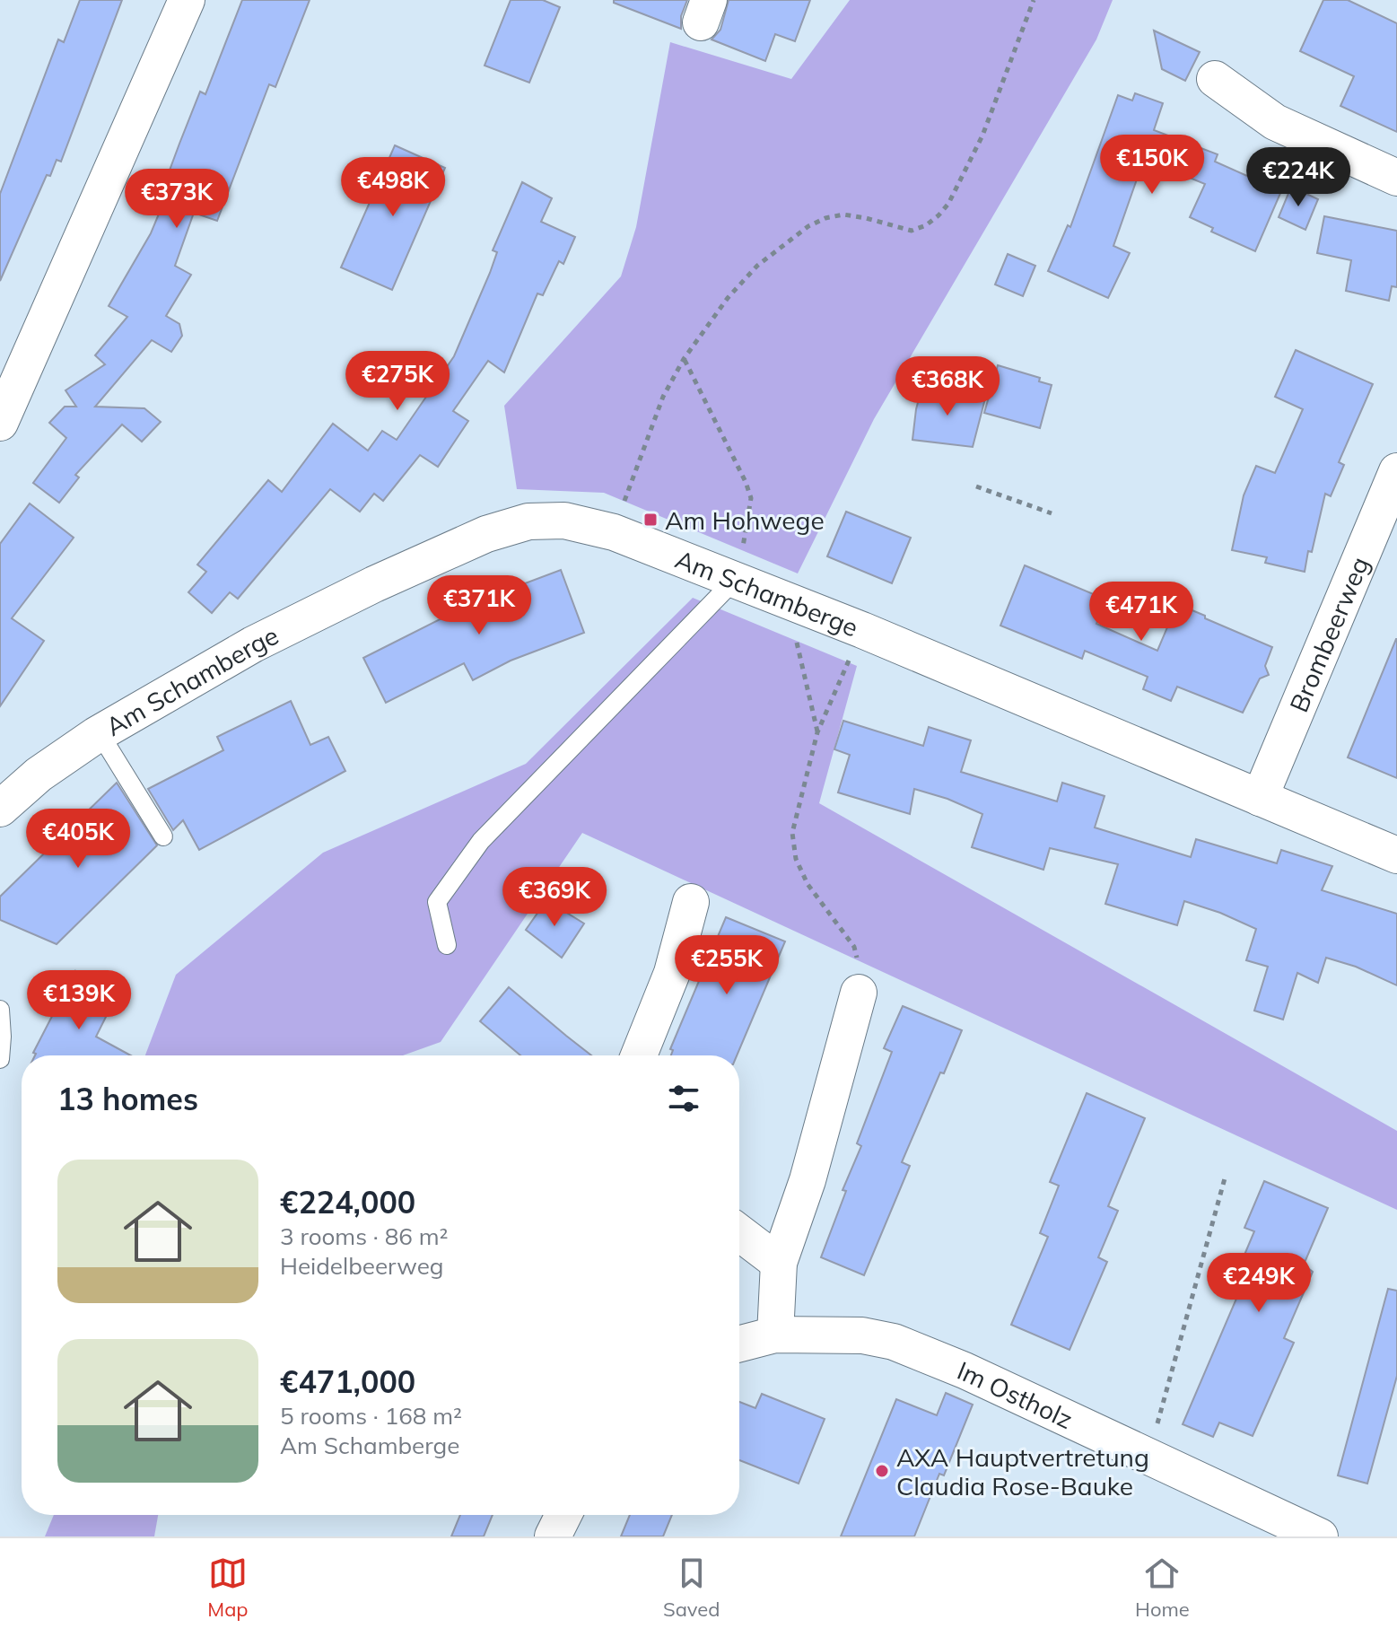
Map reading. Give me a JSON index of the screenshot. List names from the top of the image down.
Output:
{
  "streets": {
    "street": ["Am Schamberge", "Brombeerweg", "Im Ostholz"]
  },
  "crossings": [
    ["Am Schamberge", "Brombeerweg"]
  ],
  "places": {
    "transit": ["Am Hohwege"],
    "other": ["AXA Hauptvertretung Claudia Rose-Bauke"]
  },
  "page": {
    "price": [
      "€150K",
      "€224K",
      "€498K",
      "€373K",
      "€275K",
      "€368K",
      "€371K",
      "€471K",
      "€405K",
      "€369K",
      "€255K",
      "€139K",
      "€249K"
    ],
    "heading": "13 homes",
    "list": [
      {
        "name": "€224,000",
        "note": "3 rooms · 86 m² · Heidelbeerweg"
      },
      {
        "name": "€471,000",
        "note": "5 rooms · 168 m² · Am Schamberge"
      }
    ],
    "tabs": ["Map", "Saved", "Home"]
  }
}
